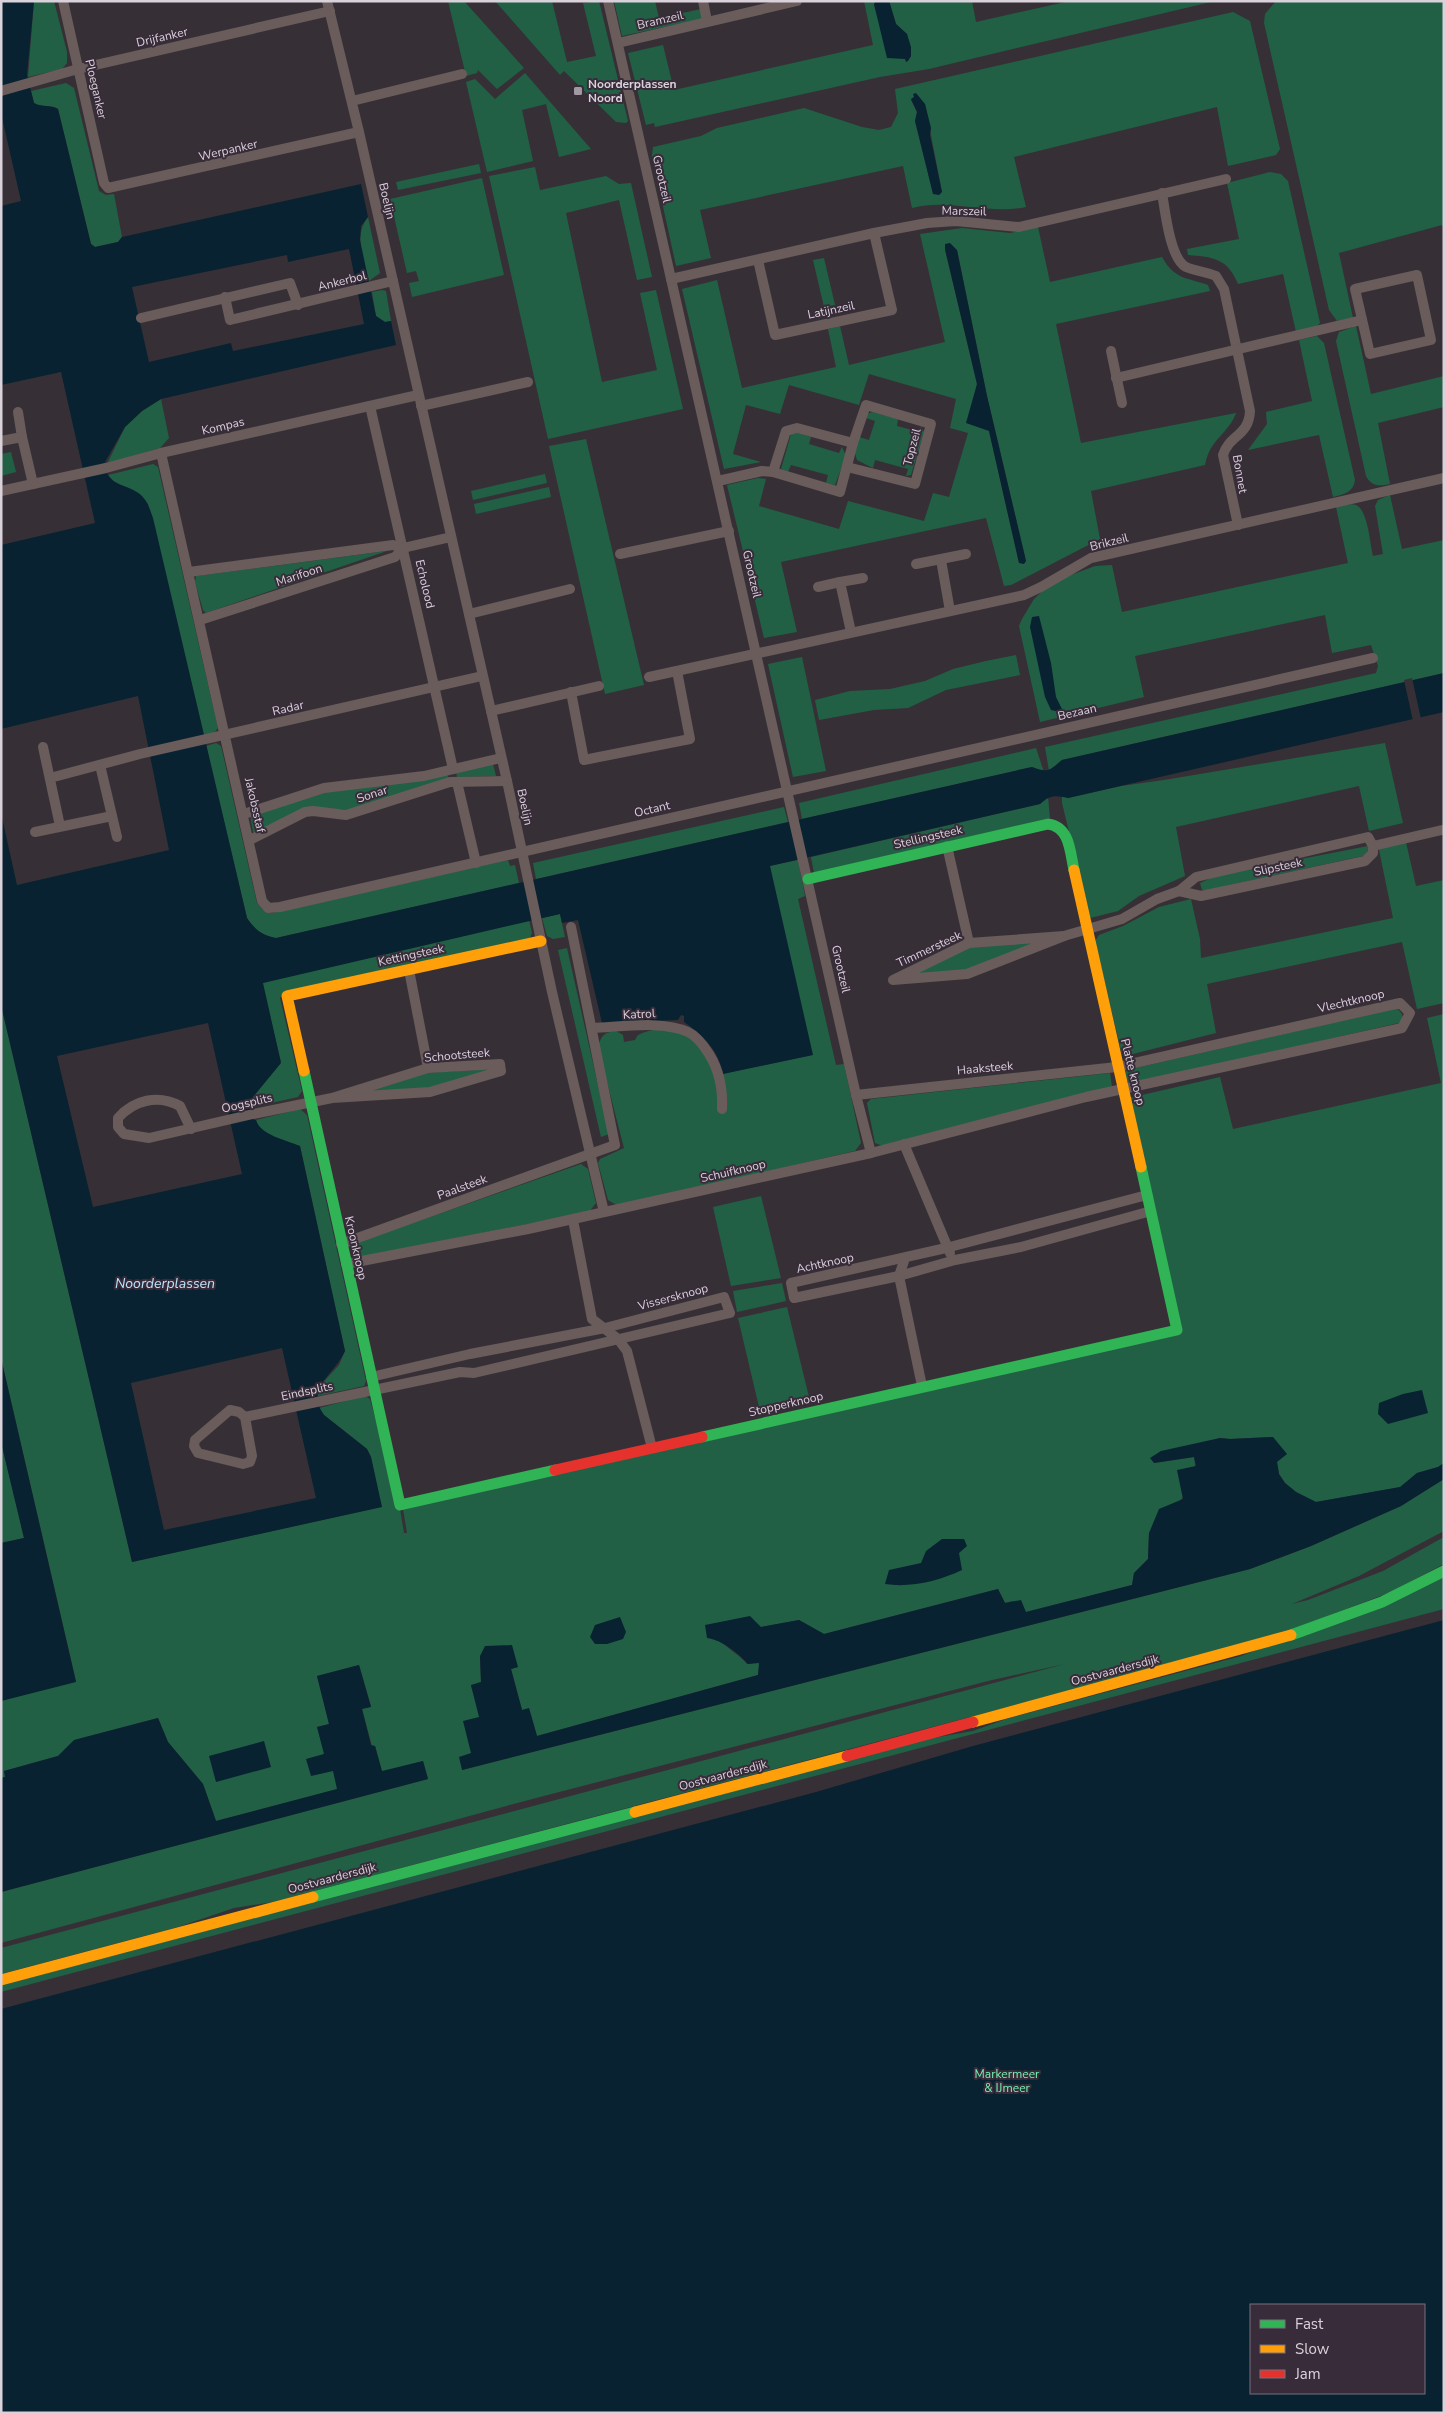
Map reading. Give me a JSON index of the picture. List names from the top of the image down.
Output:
{
  "streets": {
    "street": [
      "Bramzeil",
      "Drijfanker",
      "Ploeganker",
      "Werpanker",
      "Grootzeil",
      "Boelijn",
      "Marszeil",
      "Ankerbol",
      "Latijnzeil",
      "Kompas",
      "Topzeil",
      "Bonnet",
      "Brikzeil",
      "Marifoon",
      "Echolood",
      "Radar",
      "Bezaan",
      "Sonar",
      "Jakobsstaf",
      "Octant",
      "Stellingsteek",
      "Slipsteek",
      "Timmersteek",
      "Kettingsteek",
      "Vlechtknoop",
      "Katrol",
      "Schootsteek",
      "Haaksteek",
      "Platte knoop",
      "Oogsplits",
      "Schuifknoop",
      "Paalsteek",
      "Kroonknoop",
      "Achtknoop",
      "Vissersknoop",
      "Eindsplits",
      "Stopperknoop",
      "Oostvaardersdijk"
    ]
  },
  "crossings": [
    ["Bramzeil", "Grootzeil"],
    ["Drijfanker", "Ploeganker"],
    ["Drijfanker", "Boelijn"],
    ["Ploeganker", "Werpanker"],
    ["Werpanker", "Boelijn"],
    ["Grootzeil", "Marszeil"],
    ["Grootzeil", "Topzeil"],
    ["Grootzeil", "Brikzeil"],
    ["Grootzeil", "Bezaan"],
    ["Grootzeil", "Octant"],
    ["Grootzeil", "Stellingsteek"],
    ["Grootzeil", "Haaksteek"],
    ["Grootzeil", "Schuifknoop"],
    ["Boelijn", "Ankerbol"],
    ["Boelijn", "Kompas"],
    ["Boelijn", "Marifoon"],
    ["Boelijn", "Radar"],
    ["Boelijn", "Sonar"],
    ["Boelijn", "Jakobsstaf"],
    ["Boelijn", "Octant"],
    ["Boelijn", "Kettingsteek"],
    ["Boelijn", "Schuifknoop"],
    ["Boelijn", "Paalsteek"],
    ["Marszeil", "Latijnzeil"],
    ["Marszeil", "Bonnet"],
    ["Kompas", "Echolood"],
    ["Kompas", "Jakobsstaf"],
    ["Bonnet", "Brikzeil"],
    ["Marifoon", "Echolood"],
    ["Marifoon", "Jakobsstaf"],
    ["Echolood", "Radar"],
    ["Echolood", "Sonar"],
    ["Radar", "Jakobsstaf"],
    ["Bezaan", "Octant"],
    ["Sonar", "Jakobsstaf"],
    ["Jakobsstaf", "Octant"],
    ["Stellingsteek", "Platte knoop"],
    ["Slipsteek", "Timmersteek"],
    ["Slipsteek", "Platte knoop"],
    ["Timmersteek", "Platte knoop"],
    ["Kettingsteek", "Kroonknoop"],
    ["Vlechtknoop", "Haaksteek"],
    ["Vlechtknoop", "Platte knoop"],
    ["Vlechtknoop", "Schuifknoop"],
    ["Schootsteek", "Oogsplits"],
    ["Schootsteek", "Kroonknoop"],
    ["Haaksteek", "Platte knoop"],
    ["Platte knoop", "Schuifknoop"],
    ["Platte knoop", "Achtknoop"],
    ["Platte knoop", "Stopperknoop"],
    ["Oogsplits", "Kroonknoop"],
    ["Schuifknoop", "Kroonknoop"],
    ["Paalsteek", "Kroonknoop"],
    ["Kroonknoop", "Vissersknoop"],
    ["Kroonknoop", "Eindsplits"],
    ["Kroonknoop", "Stopperknoop"],
    ["Vissersknoop", "Eindsplits"]
  ],
  "water": ["Noorderplassen"],
  "parks": ["Markermeer & IJmeer"],
  "places": {
    "transit": ["Noorderplassen Noord"]
  },
  "legend": ["Fast", "Slow", "Jam"]
}
